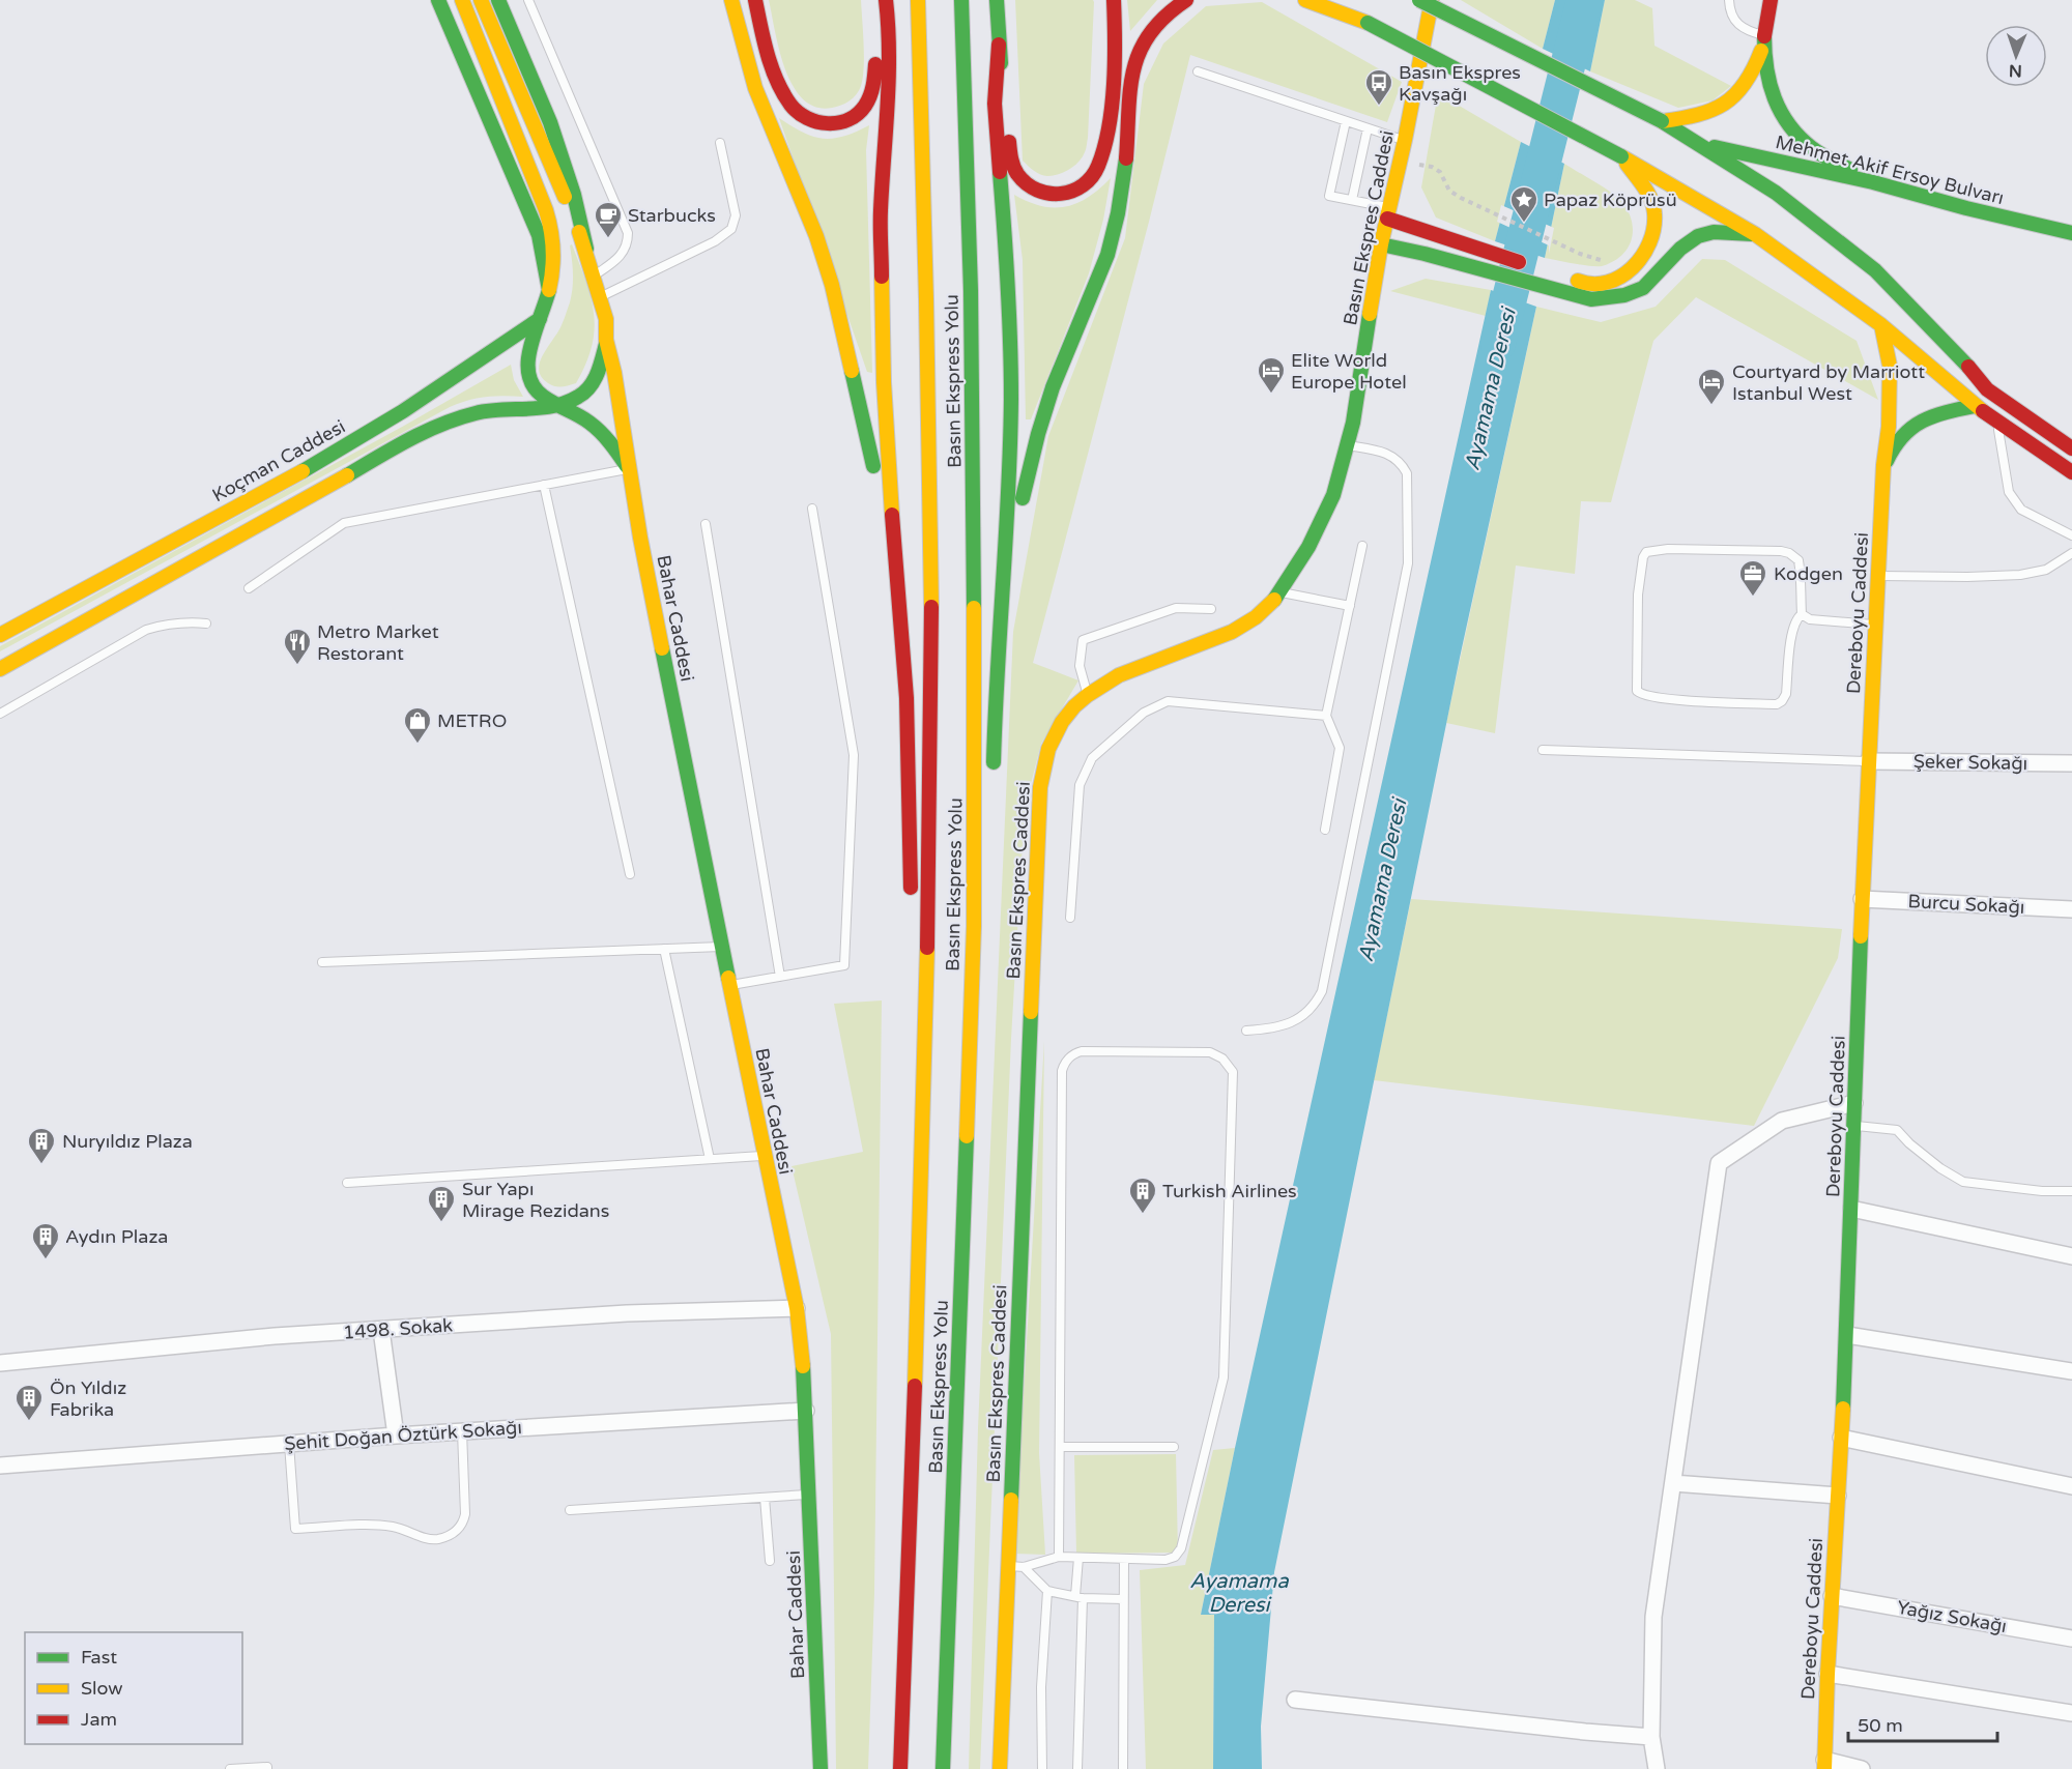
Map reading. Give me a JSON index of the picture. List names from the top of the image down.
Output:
{
  "streets": {
    "main road": [
      "Mehmet Akif Ersoy Bulvarı",
      "Basın Ekspres Caddesi",
      "Basın Ekspress Yolu",
      "Koçman Caddesi",
      "Dereboyu Caddesi",
      "Bahar Caddesi"
    ],
    "street": [
      "Şeker Sokağı",
      "Burcu Sokağı",
      "1498. Sokak",
      "Şehit Doğan Öztürk Sokağı",
      "Yağız Sokağı"
    ]
  },
  "crossings": [
    ["Dereboyu Caddesi", "Şeker Sokağı"],
    ["Dereboyu Caddesi", "Burcu Sokağı"],
    ["Dereboyu Caddesi", "Yağız Sokağı"],
    ["Bahar Caddesi", "1498. Sokak"],
    ["Bahar Caddesi", "Şehit Doğan Öztürk Sokağı"]
  ],
  "water": ["Ayamama Deresi"],
  "places": {
    "bus stop": ["Basın Ekspres Kavşağı"],
    "place": ["Papaz Köprüsü"],
    "cafe": ["Starbucks"],
    "hotel": ["Elite World Europe Hotel", "Courtyard by Marriott Istanbul West"],
    "office": ["Kodgen"],
    "restaurant": ["Metro Market Restorant"],
    "shop": ["METRO"],
    "building": [
      "Nuryıldız Plaza",
      "Turkish Airlines",
      "Sur Yapı Mirage Rezidans",
      "Aydın Plaza",
      "Ön Yıldız Fabrika"
    ]
  },
  "legend": ["Fast", "Slow", "Jam"],
  "scale_bar": "50 m",
  "north": "bottom"
}
